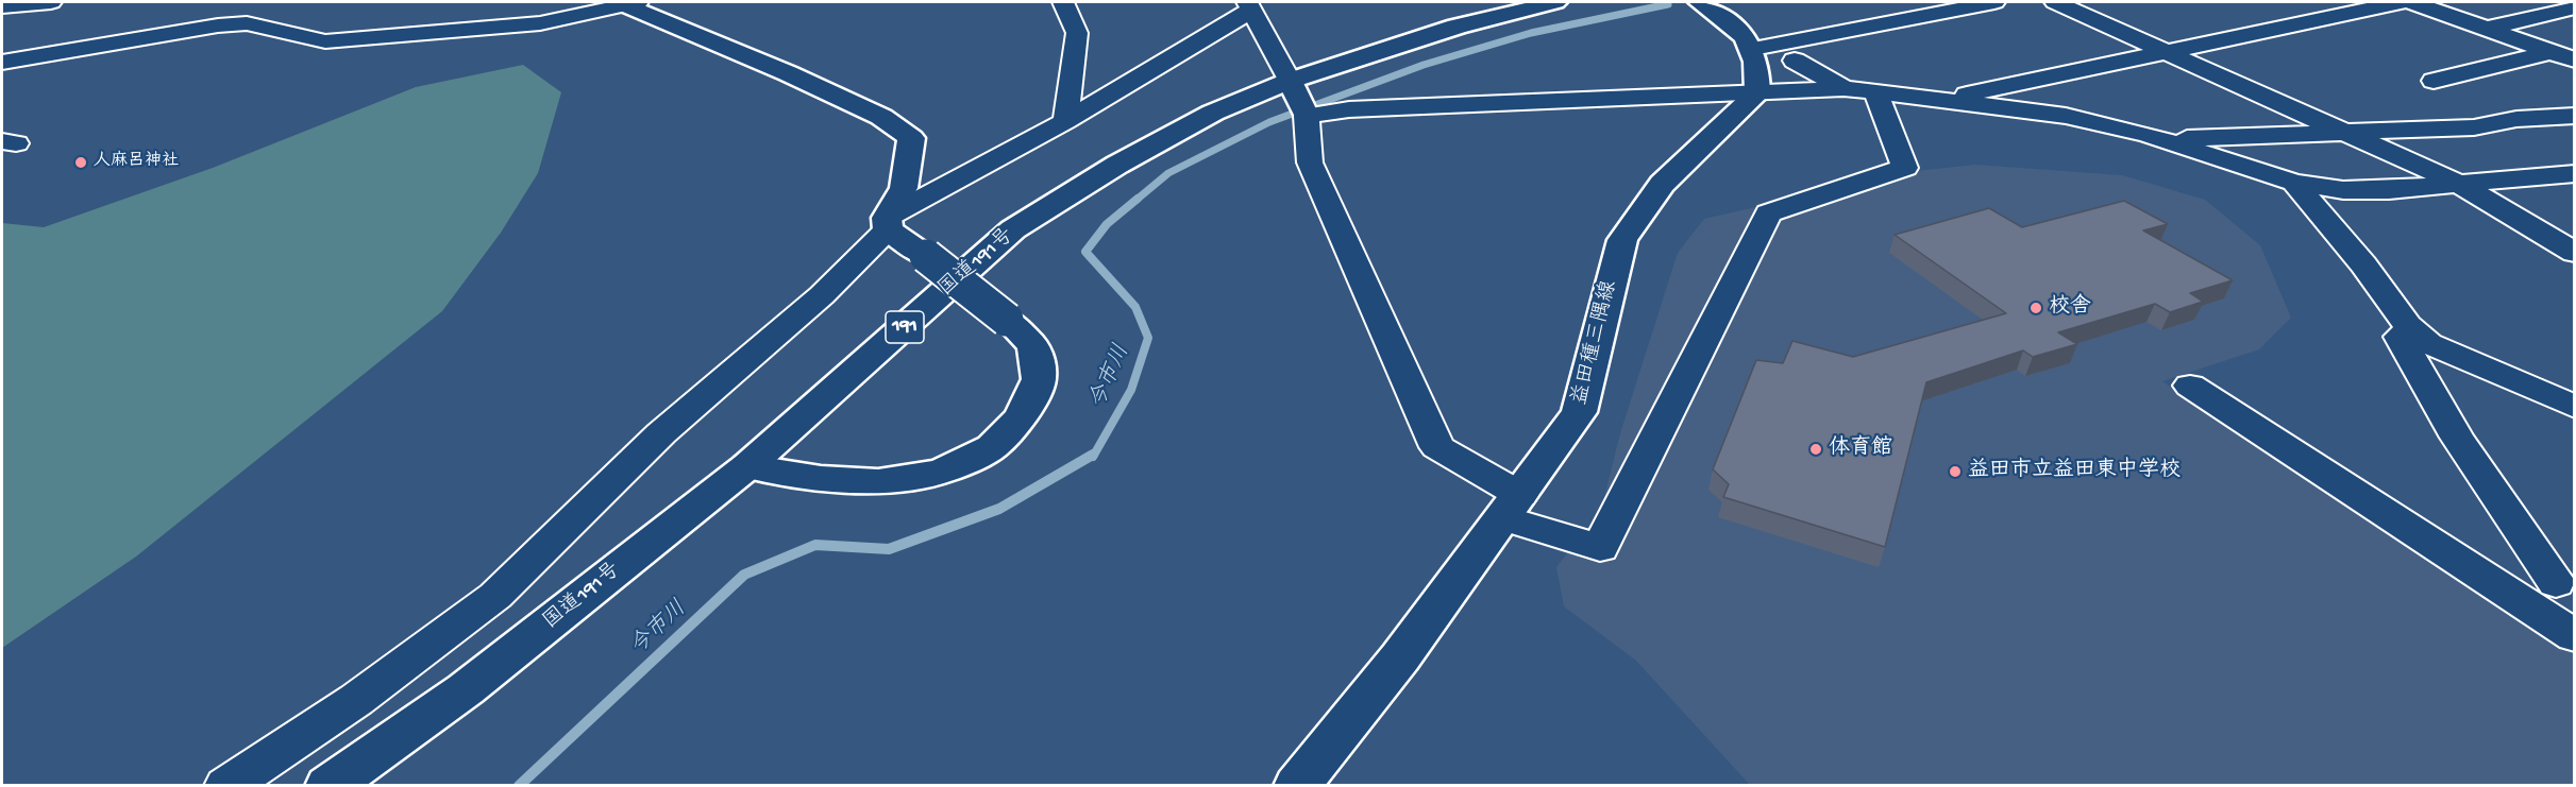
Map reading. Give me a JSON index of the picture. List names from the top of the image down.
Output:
{
  "streets": {
    "main road": ["国道191号", "191", "益田種三隅線"]
  },
  "water": ["今市川"],
  "places": [
    "人麻呂神社",
    "校舎",
    "体育館",
    "益田市立益田東中学校"
  ]
}
